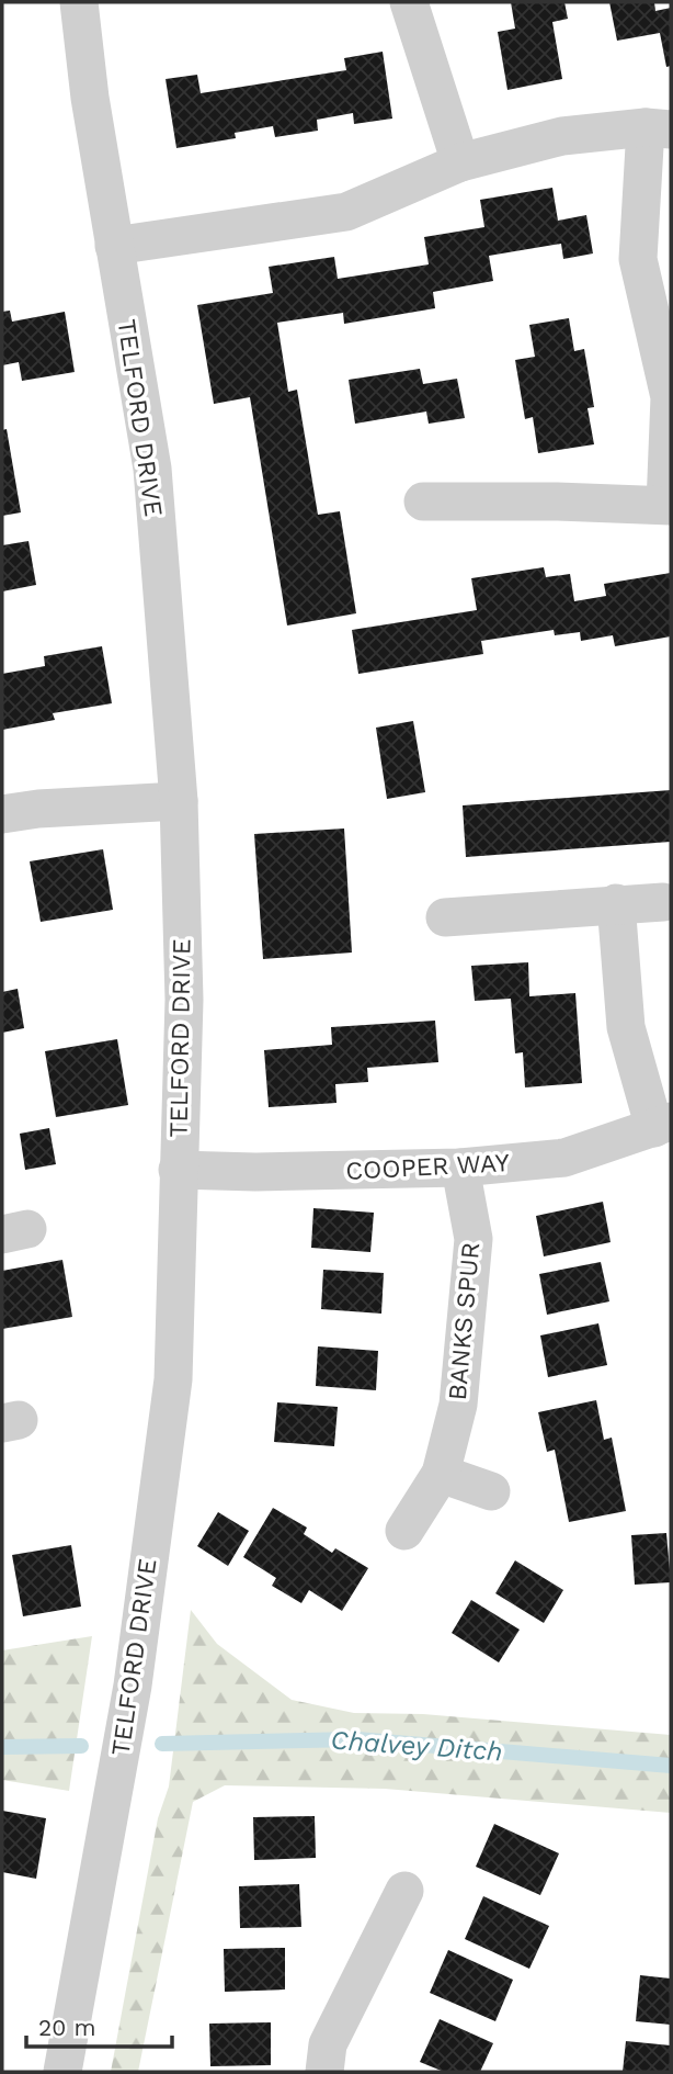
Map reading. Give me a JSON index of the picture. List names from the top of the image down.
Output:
{
  "streets": {
    "street": ["TELFORD DRIVE", "COOPER WAY", "BANKS SPUR"]
  },
  "crossings": [
    ["TELFORD DRIVE", "COOPER WAY"],
    ["COOPER WAY", "BANKS SPUR"]
  ],
  "water": ["Chalvey Ditch"],
  "scale_bar": "20 m"
}
